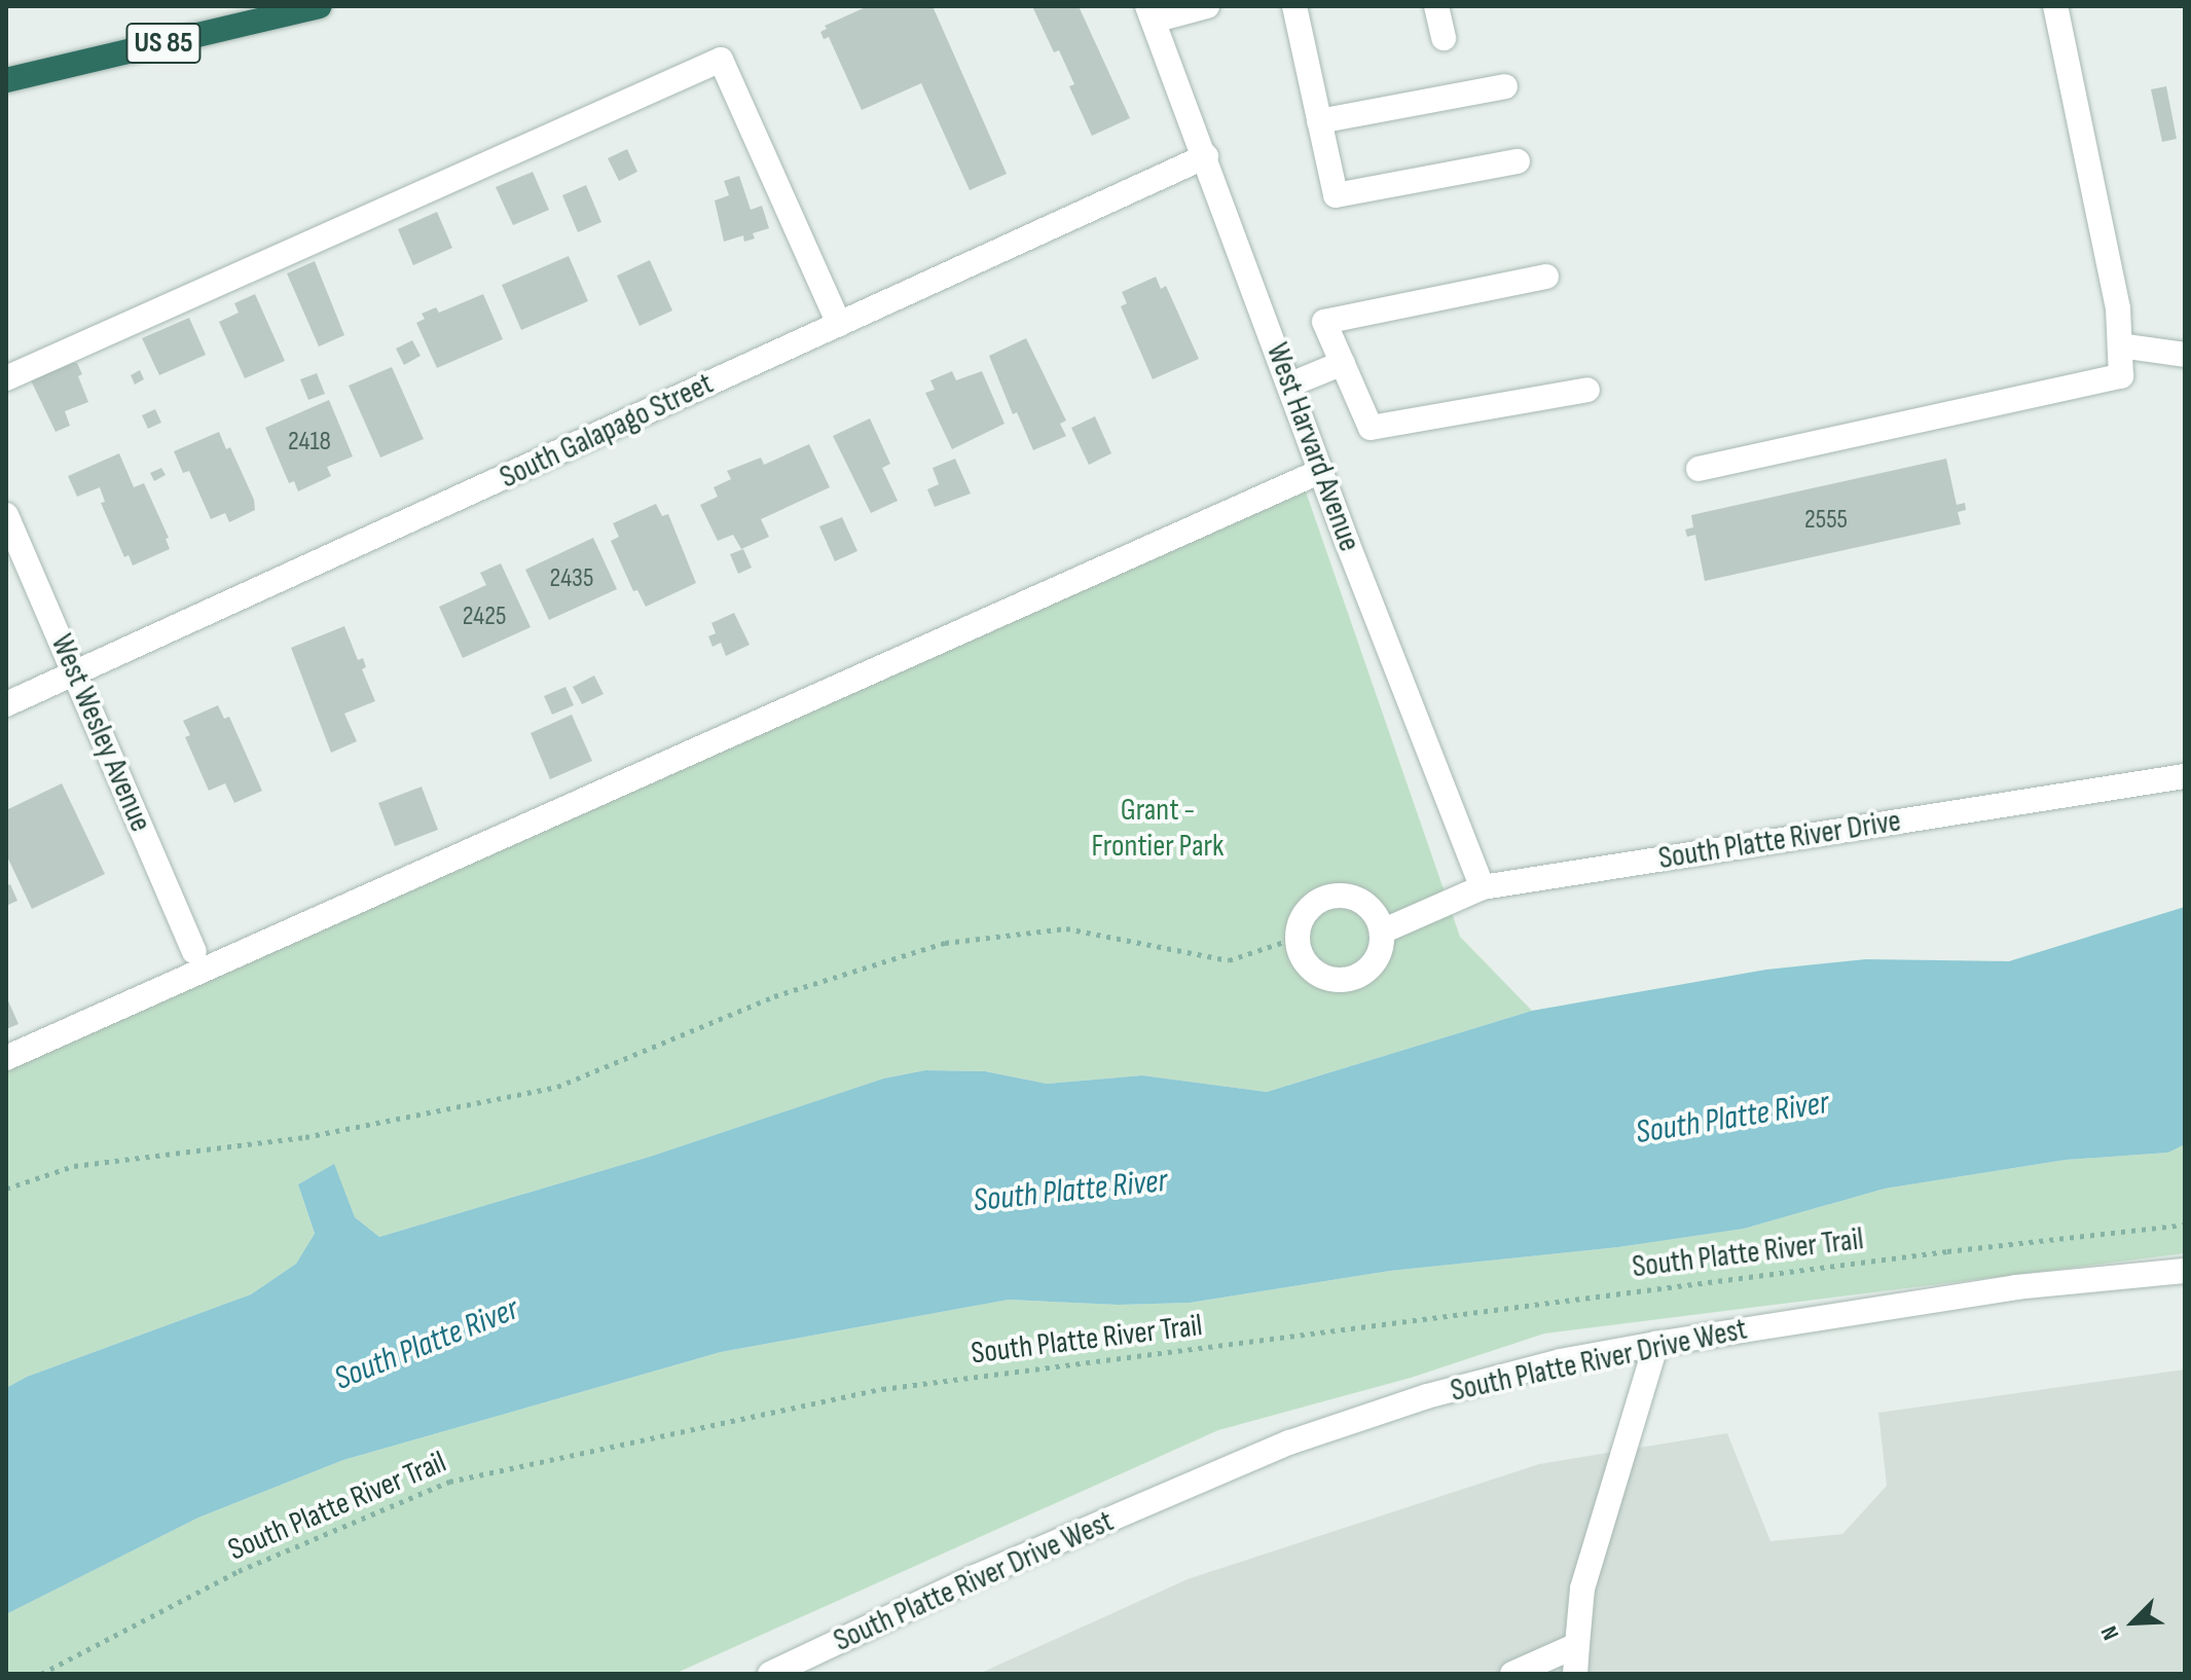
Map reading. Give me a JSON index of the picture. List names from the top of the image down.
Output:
{
  "streets": {
    "highway": ["US 85"],
    "street": [
      "South Galapago Street",
      "West Harvard Avenue",
      "West Wesley Avenue",
      "South Platte River Drive",
      "South Platte River Drive West"
    ],
    "path": ["South Platte River Trail"]
  },
  "crossings": [
    ["South Galapago Street", "West Harvard Avenue"],
    ["South Galapago Street", "West Wesley Avenue"],
    ["West Harvard Avenue", "South Platte River Drive"]
  ],
  "water": ["South Platte River"],
  "parks": ["Grant - Frontier Park"],
  "house_numbers": [
    "2418",
    "2555",
    "2435",
    "2425"
  ],
  "north": "bottom left"
}
